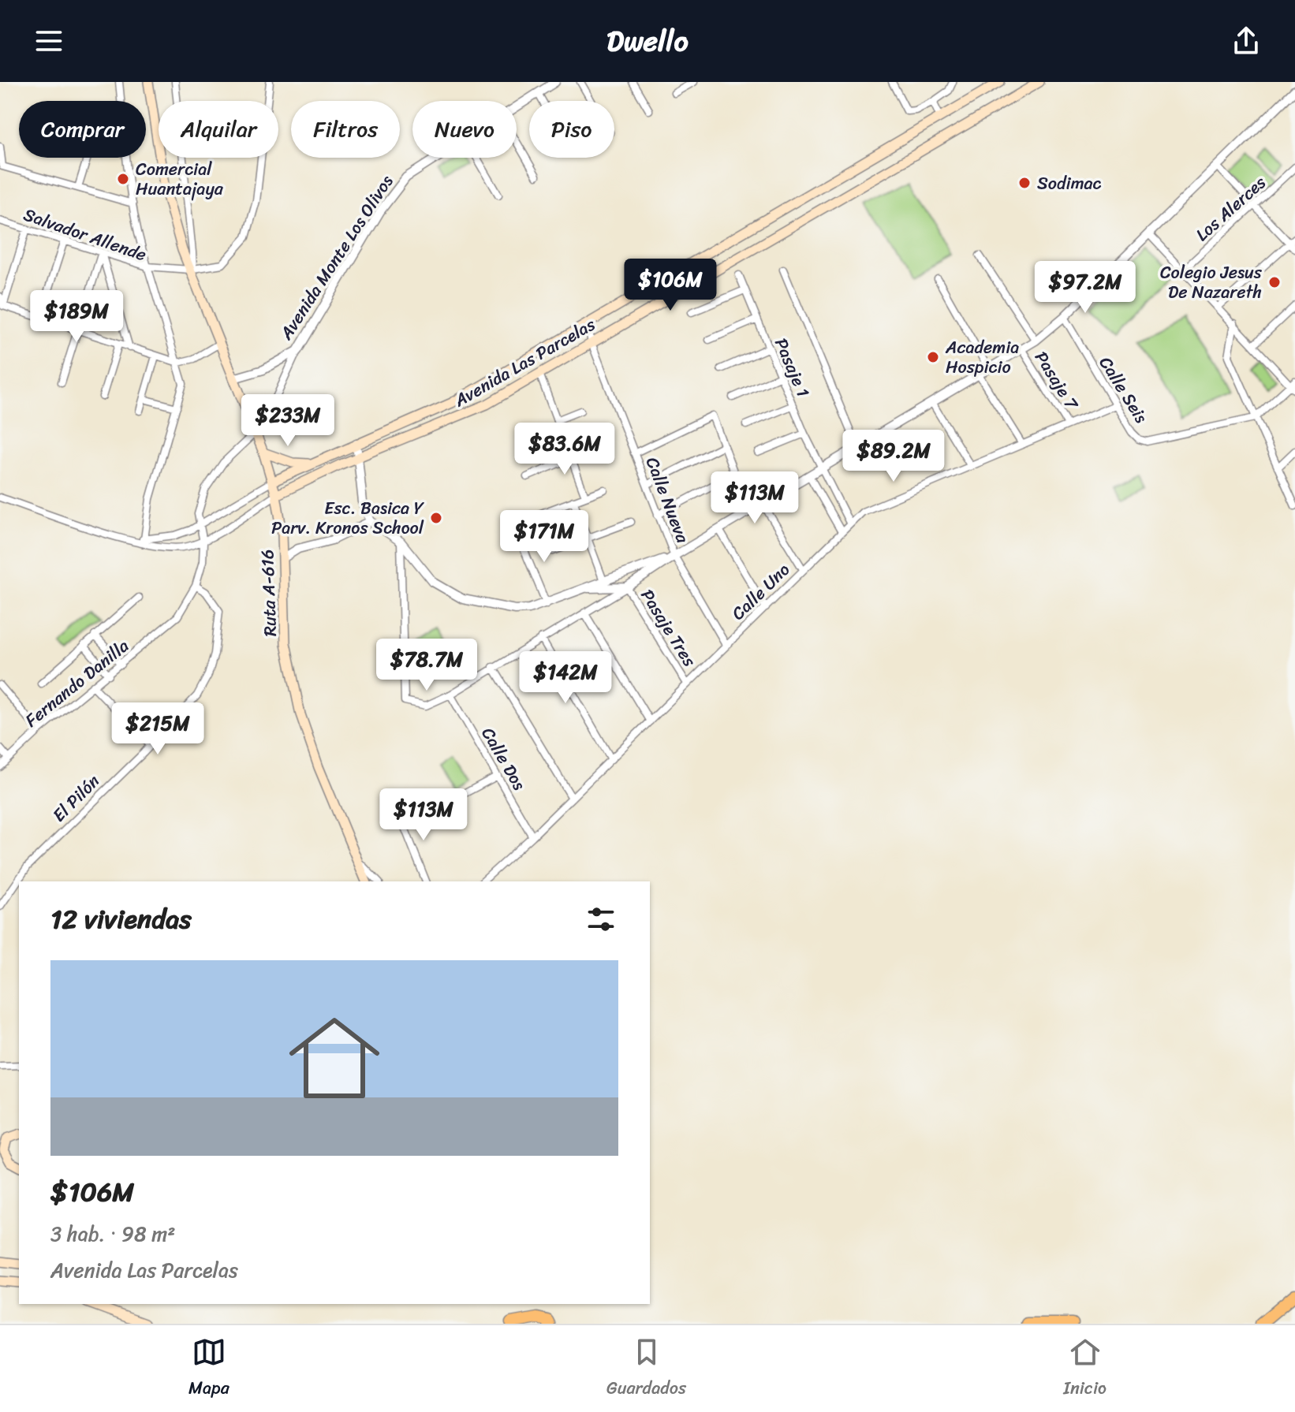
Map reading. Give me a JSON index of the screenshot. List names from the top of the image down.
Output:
{
  "streets": {
    "main road": ["Avenida Las Parcelas", "Ruta A-616"],
    "street": [
      "Los Alerces",
      "Salvador Allende",
      "Avenida Monte Los Olivos",
      "Pasaje 1",
      "Pasaje 7",
      "Calle Seis",
      "Calle Nueva",
      "Calle Uno",
      "Pasaje Tres",
      "Fernando Danilla",
      "Calle Dos",
      "El Pilón"
    ]
  },
  "crossings": [
    ["Avenida Monte Los Olivos", "Ruta A-616"],
    ["Avenida Las Parcelas", "Calle Nueva"],
    ["Avenida Las Parcelas", "Ruta A-616"],
    ["Pasaje 1", "Calle Uno"],
    ["Pasaje 7", "Calle Uno"],
    ["Calle Seis", "Calle Uno"],
    ["Calle Nueva", "Calle Uno"],
    ["Calle Uno", "Pasaje Tres"],
    ["Calle Uno", "Calle Dos"],
    ["Fernando Danilla", "El Pilón"]
  ],
  "places": [
    "Comercial Huantajaya",
    "Sodimac",
    "Colegio Jesus De Nazareth",
    "Academia Hospicio",
    "Esc. Basica Y Parv. Kronos School"
  ],
  "page": {
    "header": "Dwello",
    "chip": [
      "Comprar",
      "Alquilar",
      "Filtros",
      "Nuevo",
      "Piso"
    ],
    "price": [
      "$106M",
      "$97.2M",
      "$189M",
      "$233M",
      "$83.6M",
      "$89.2M",
      "$113M",
      "$171M",
      "$78.7M",
      "$142M",
      "$215M",
      "$113M"
    ],
    "heading": "12 viviendas",
    "list": [
      {
        "name": "$106M",
        "note": "3 hab. · 98 m² · Avenida Las Parcelas"
      }
    ],
    "tabs": ["Mapa", "Guardados", "Inicio"]
  }
}
